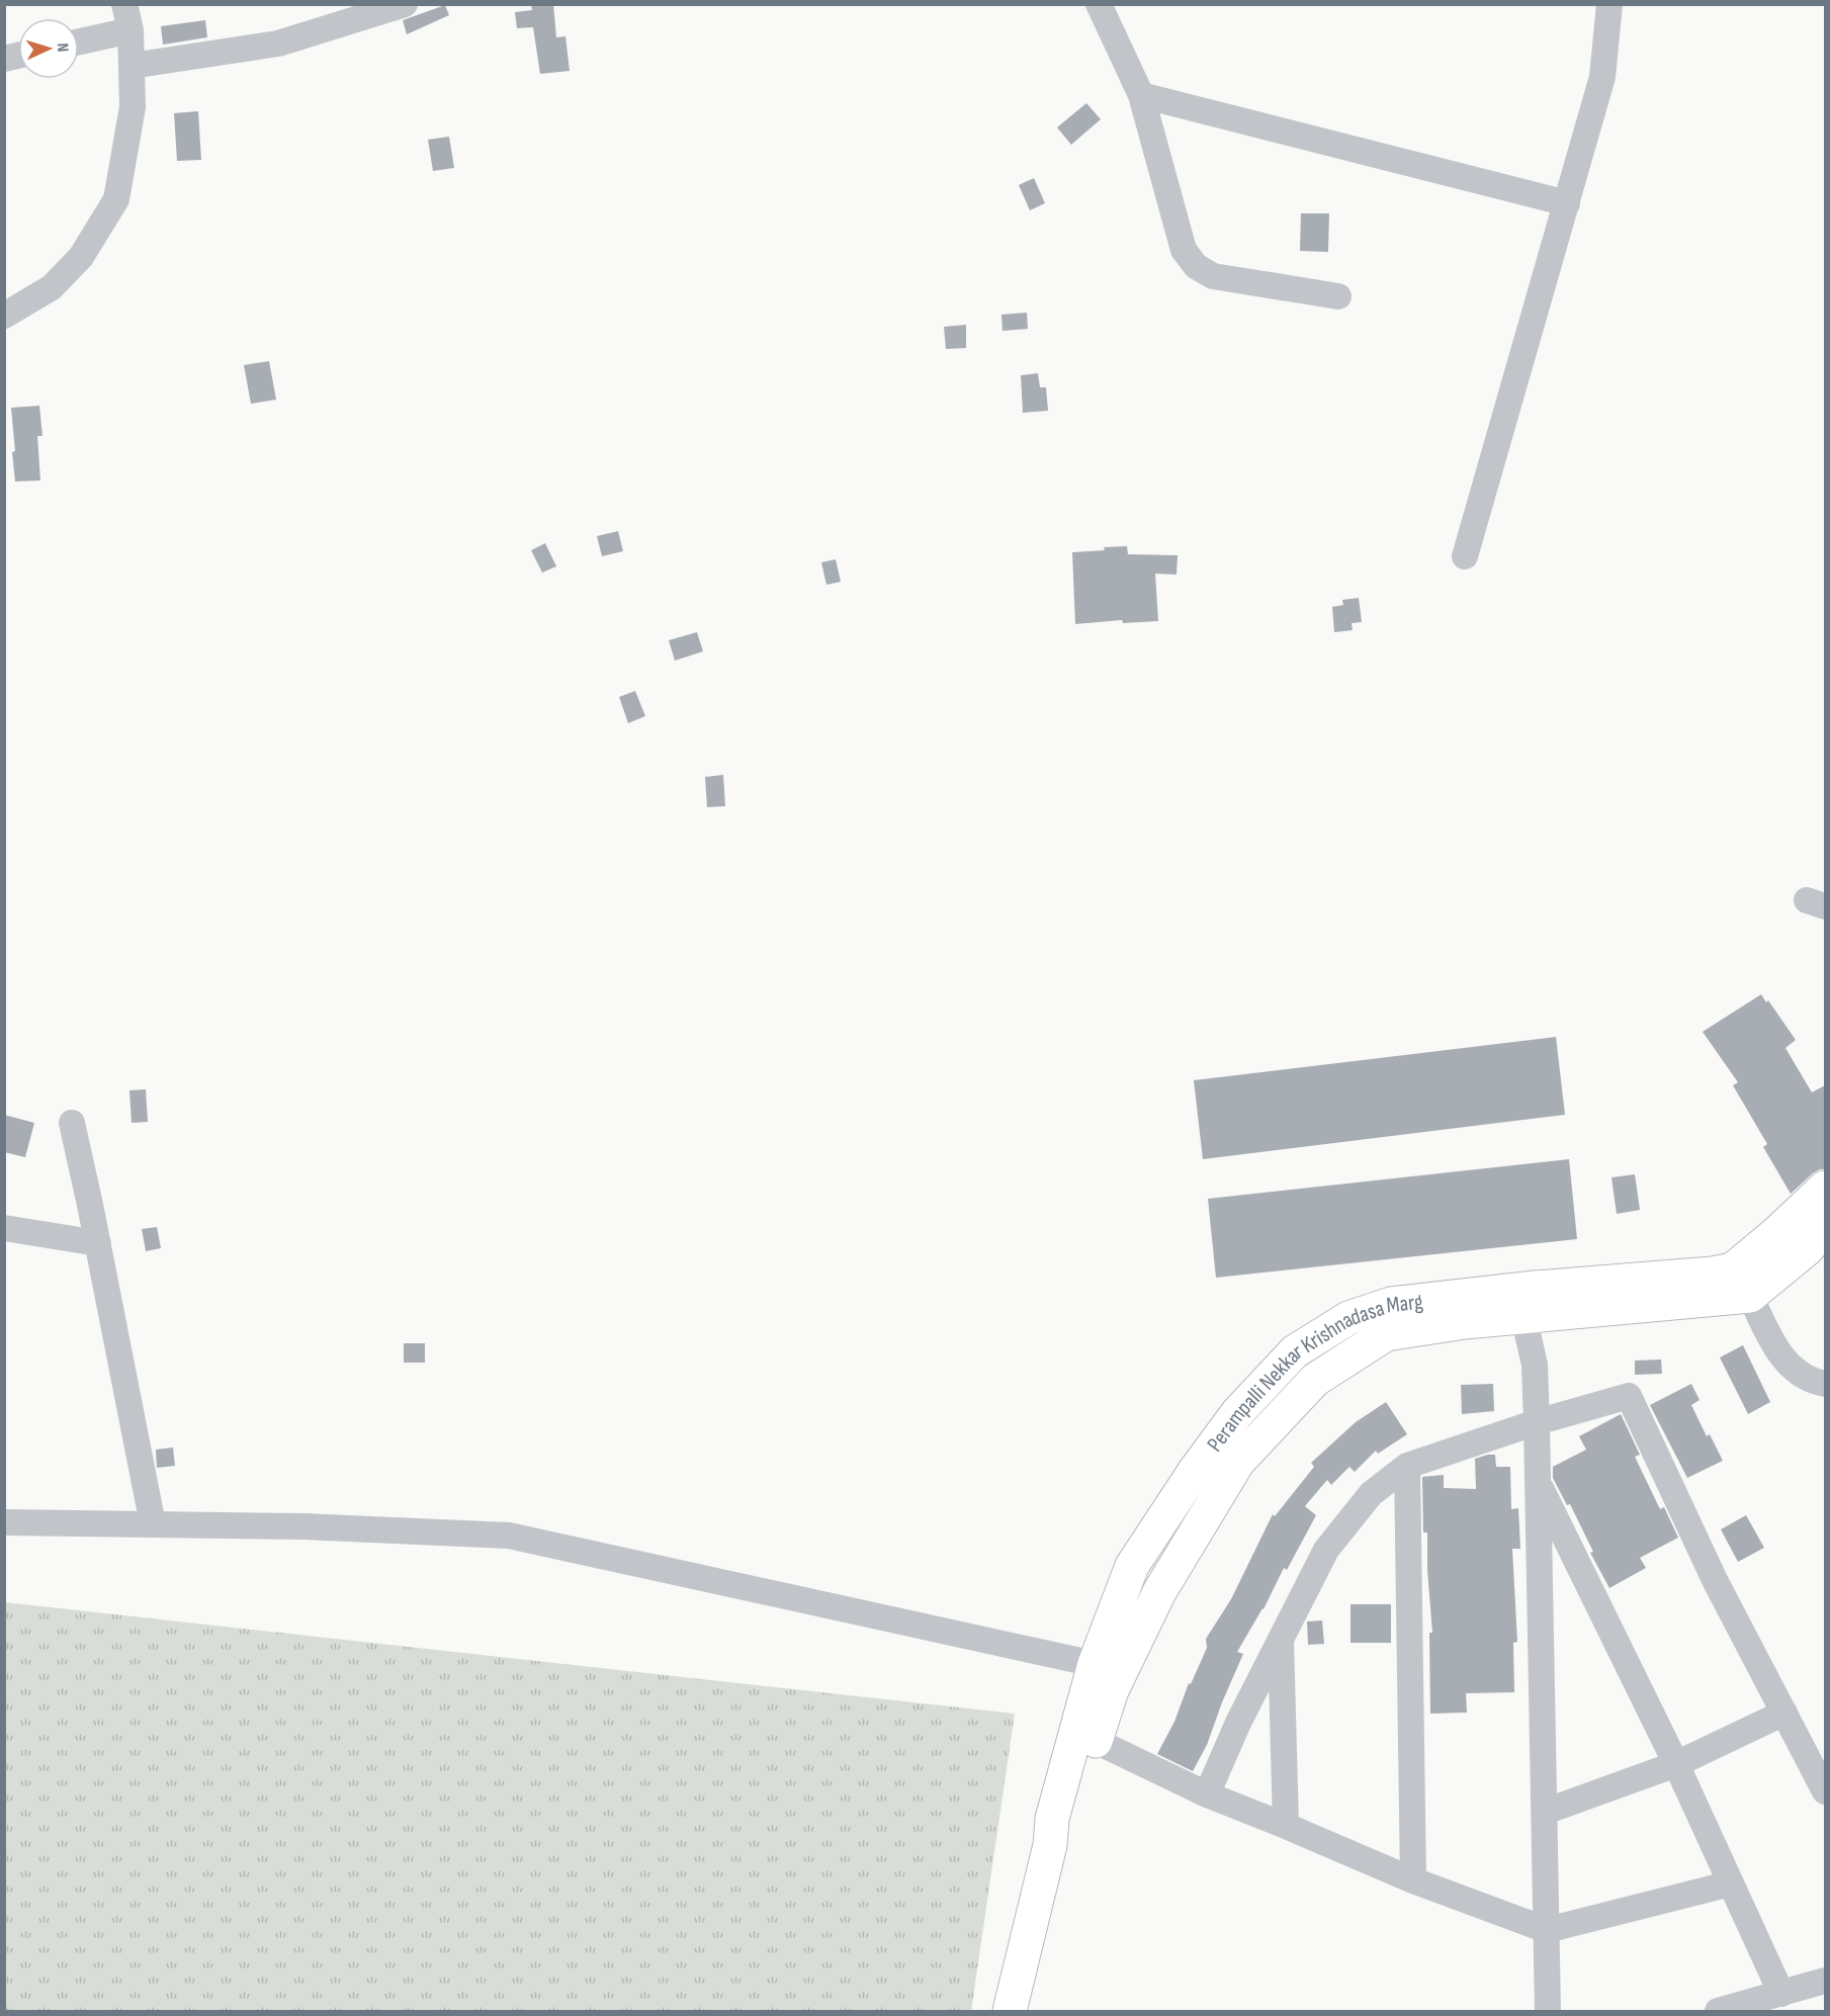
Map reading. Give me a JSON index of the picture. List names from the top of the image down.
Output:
{
  "streets": {
    "main road": ["Perampalli Nekkar Krishnadasa Marg"]
  },
  "north": "right"
}
